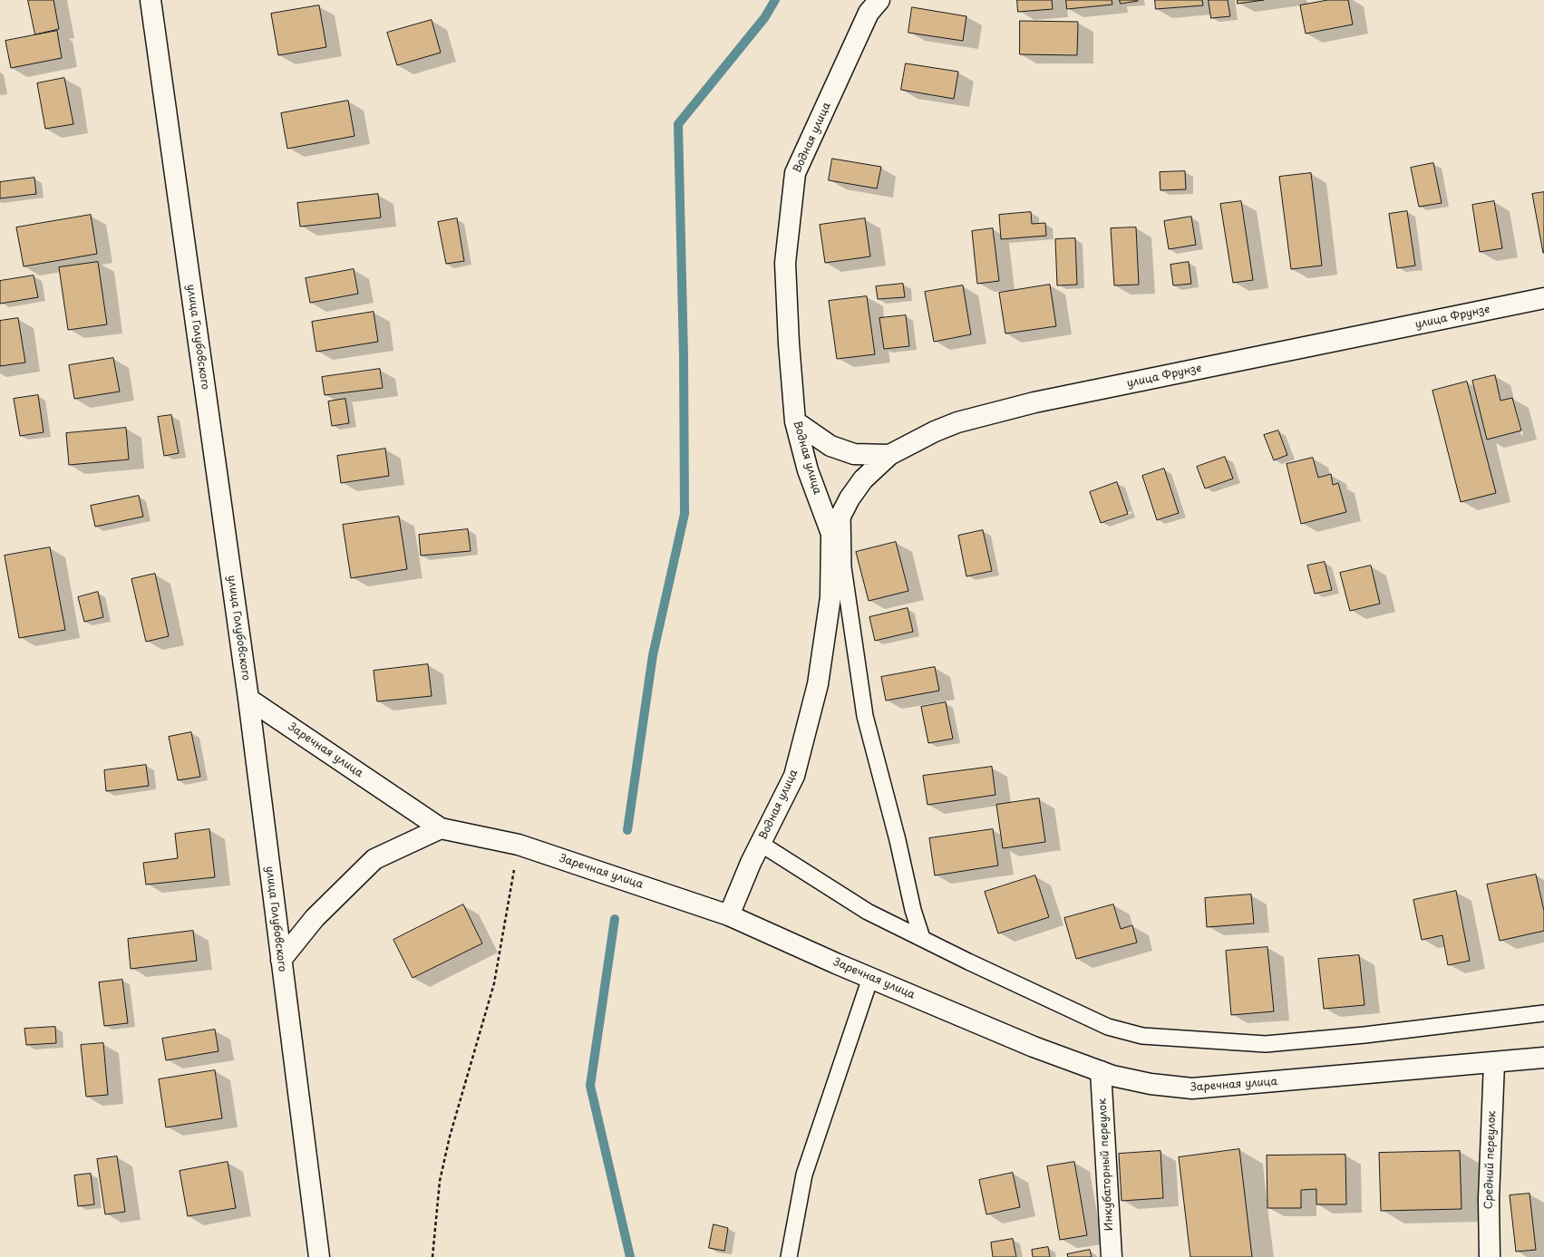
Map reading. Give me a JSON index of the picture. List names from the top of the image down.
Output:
{
  "streets": {
    "street": [
      "Водная улица",
      "улица Фрунзе",
      "улица Голубовского",
      "Заречная улица",
      "Средний переулок",
      "Инкубаторный переулок"
    ]
  },
  "crossings": [
    ["Водная улица", "улица Фрунзе"],
    ["Водная улица", "Заречная улица"],
    ["улица Голубовского", "Заречная улица"],
    ["Заречная улица", "Средний переулок"],
    ["Заречная улица", "Инкубаторный переулок"]
  ]
}
